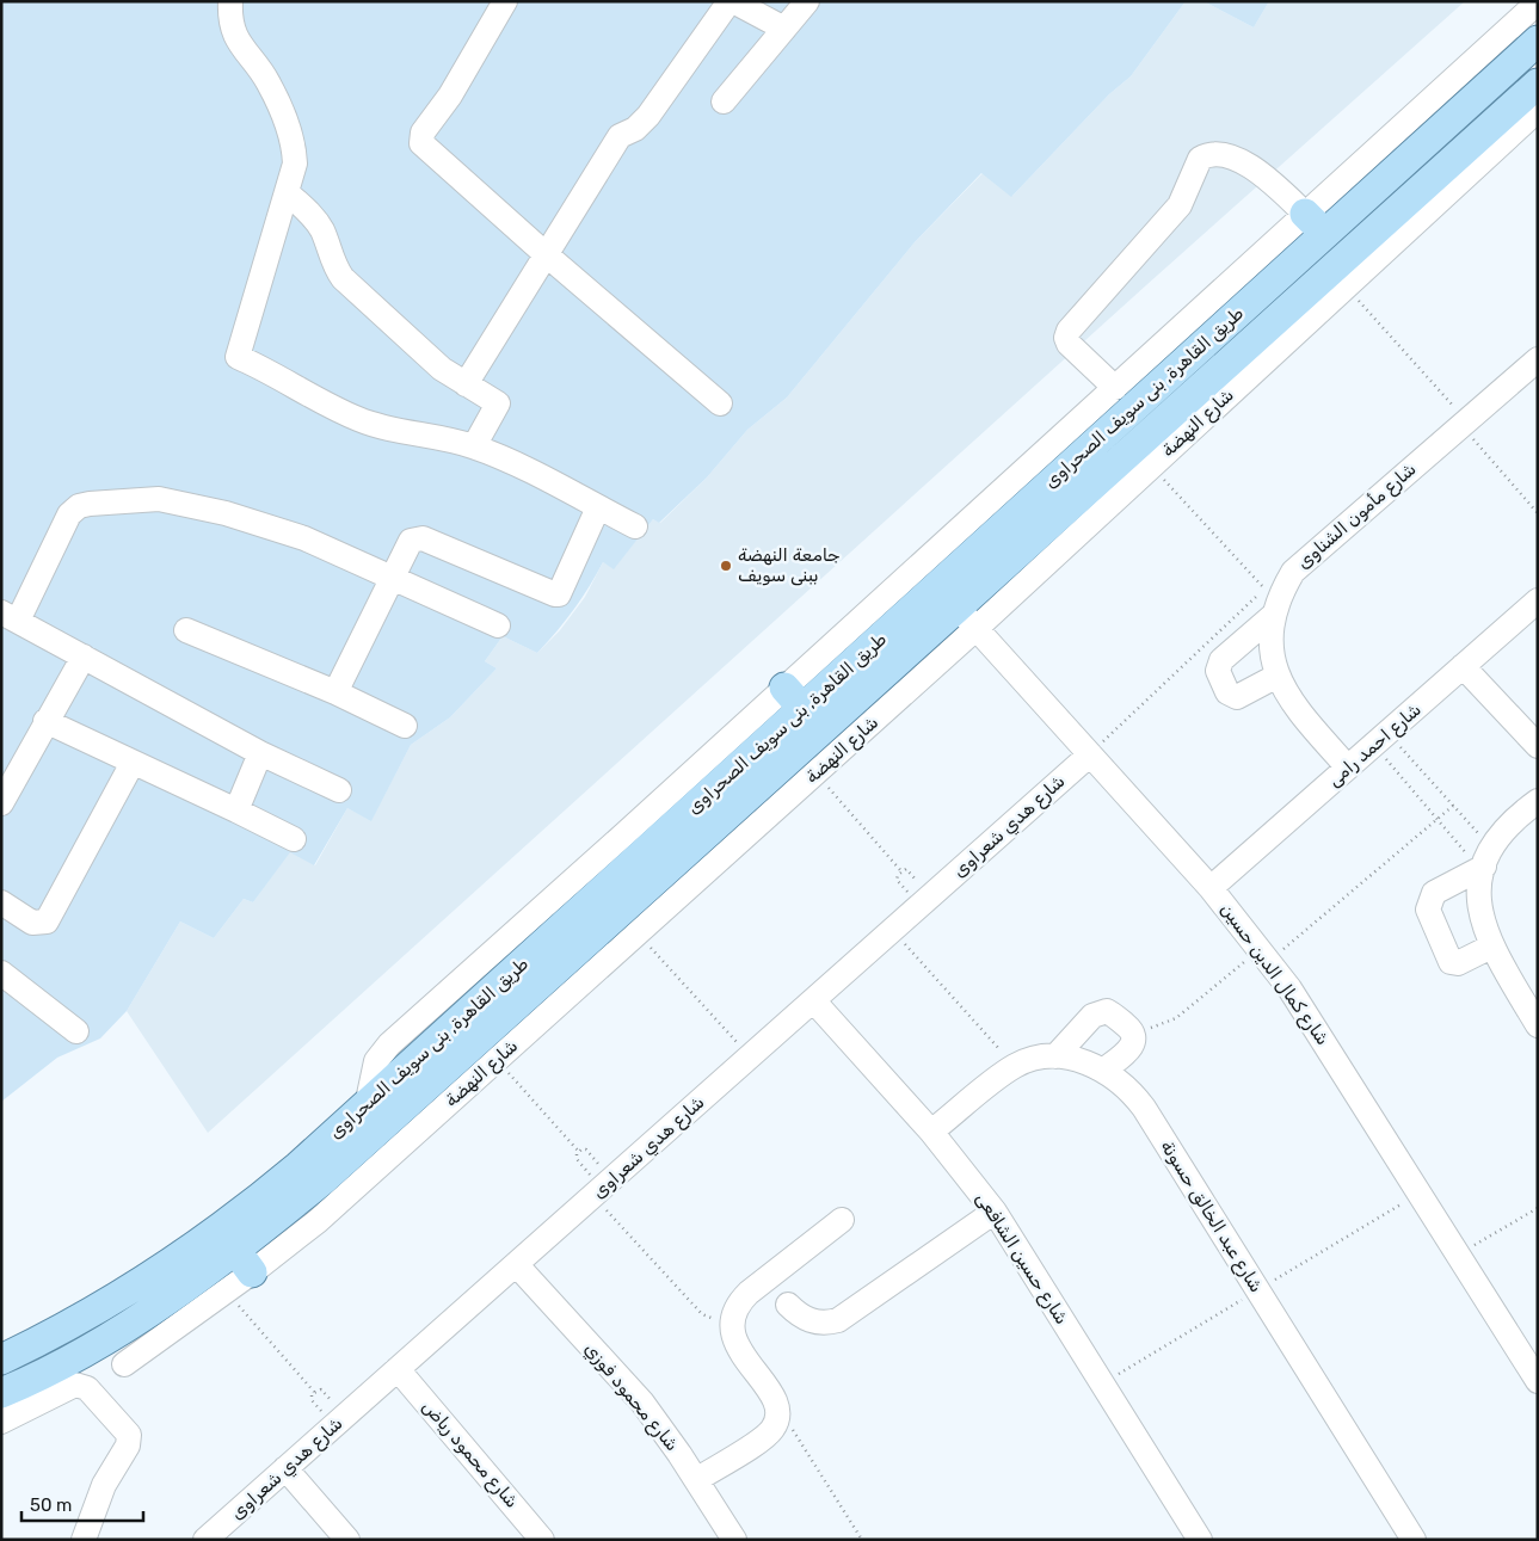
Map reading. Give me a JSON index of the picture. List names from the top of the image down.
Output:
{
  "streets": {
    "main road": ["طريق القاهرة, بنى سويف الصحراوى"],
    "street": [
      "شارع النهضة",
      "شارع مأمون الشناوى",
      "شارع احمد رامى",
      "شارع هدي شعراوى",
      "شارع كمال الدين حسين",
      "شارع عبد الخالق حسونة",
      "شارع حسين الشافعى",
      "شارع محمود فوزي",
      "شارع محمود رياض"
    ]
  },
  "crossings": [
    ["طريق القاهرة, بنى سويف الصحراوى", "شارع النهضة"],
    ["طريق القاهرة, بنى سويف الصحراوى", "شارع كمال الدين حسين"],
    ["شارع النهضة", "شارع كمال الدين حسين"],
    ["شارع مأمون الشناوى", "شارع احمد رامى"],
    ["شارع احمد رامى", "شارع كمال الدين حسين"],
    ["شارع هدي شعراوى", "شارع كمال الدين حسين"],
    ["شارع هدي شعراوى", "شارع حسين الشافعى"],
    ["شارع هدي شعراوى", "شارع محمود فوزي"],
    ["شارع هدي شعراوى", "شارع محمود رياض"],
    ["شارع عبد الخالق حسونة", "شارع حسين الشافعى"]
  ],
  "places": ["جامعة النهضة ببنى سويف"],
  "scale_bar": "50 m"
}
